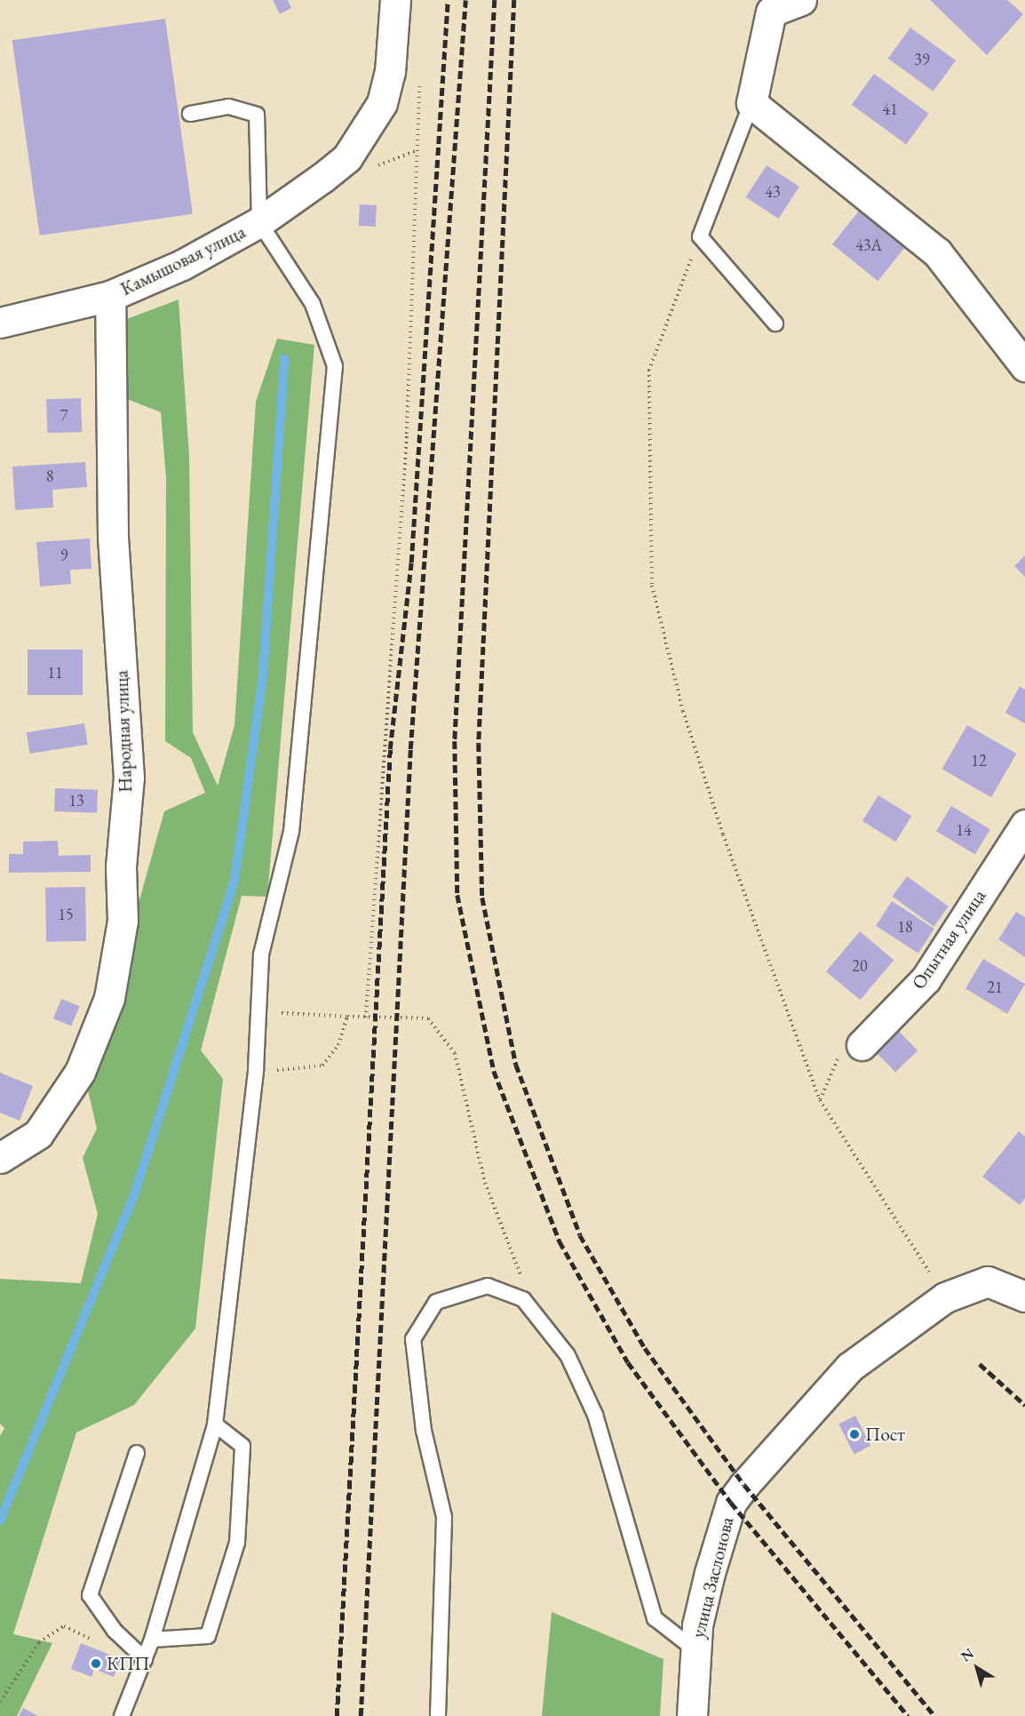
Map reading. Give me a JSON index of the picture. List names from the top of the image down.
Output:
{
  "streets": {
    "street": [
      "Камышовая улица",
      "Народная улица",
      "Опытная улица",
      "улица Заслонова"
    ]
  },
  "crossings": [
    ["Камышовая улица", "Народная улица"]
  ],
  "places": ["Пост", "КПП"],
  "house_numbers": [
    "39",
    "41",
    "43",
    "43А",
    "7",
    "8",
    "9",
    "11",
    "12",
    "13",
    "14",
    "15",
    "18",
    "20",
    "21"
  ],
  "north": "top left"
}
